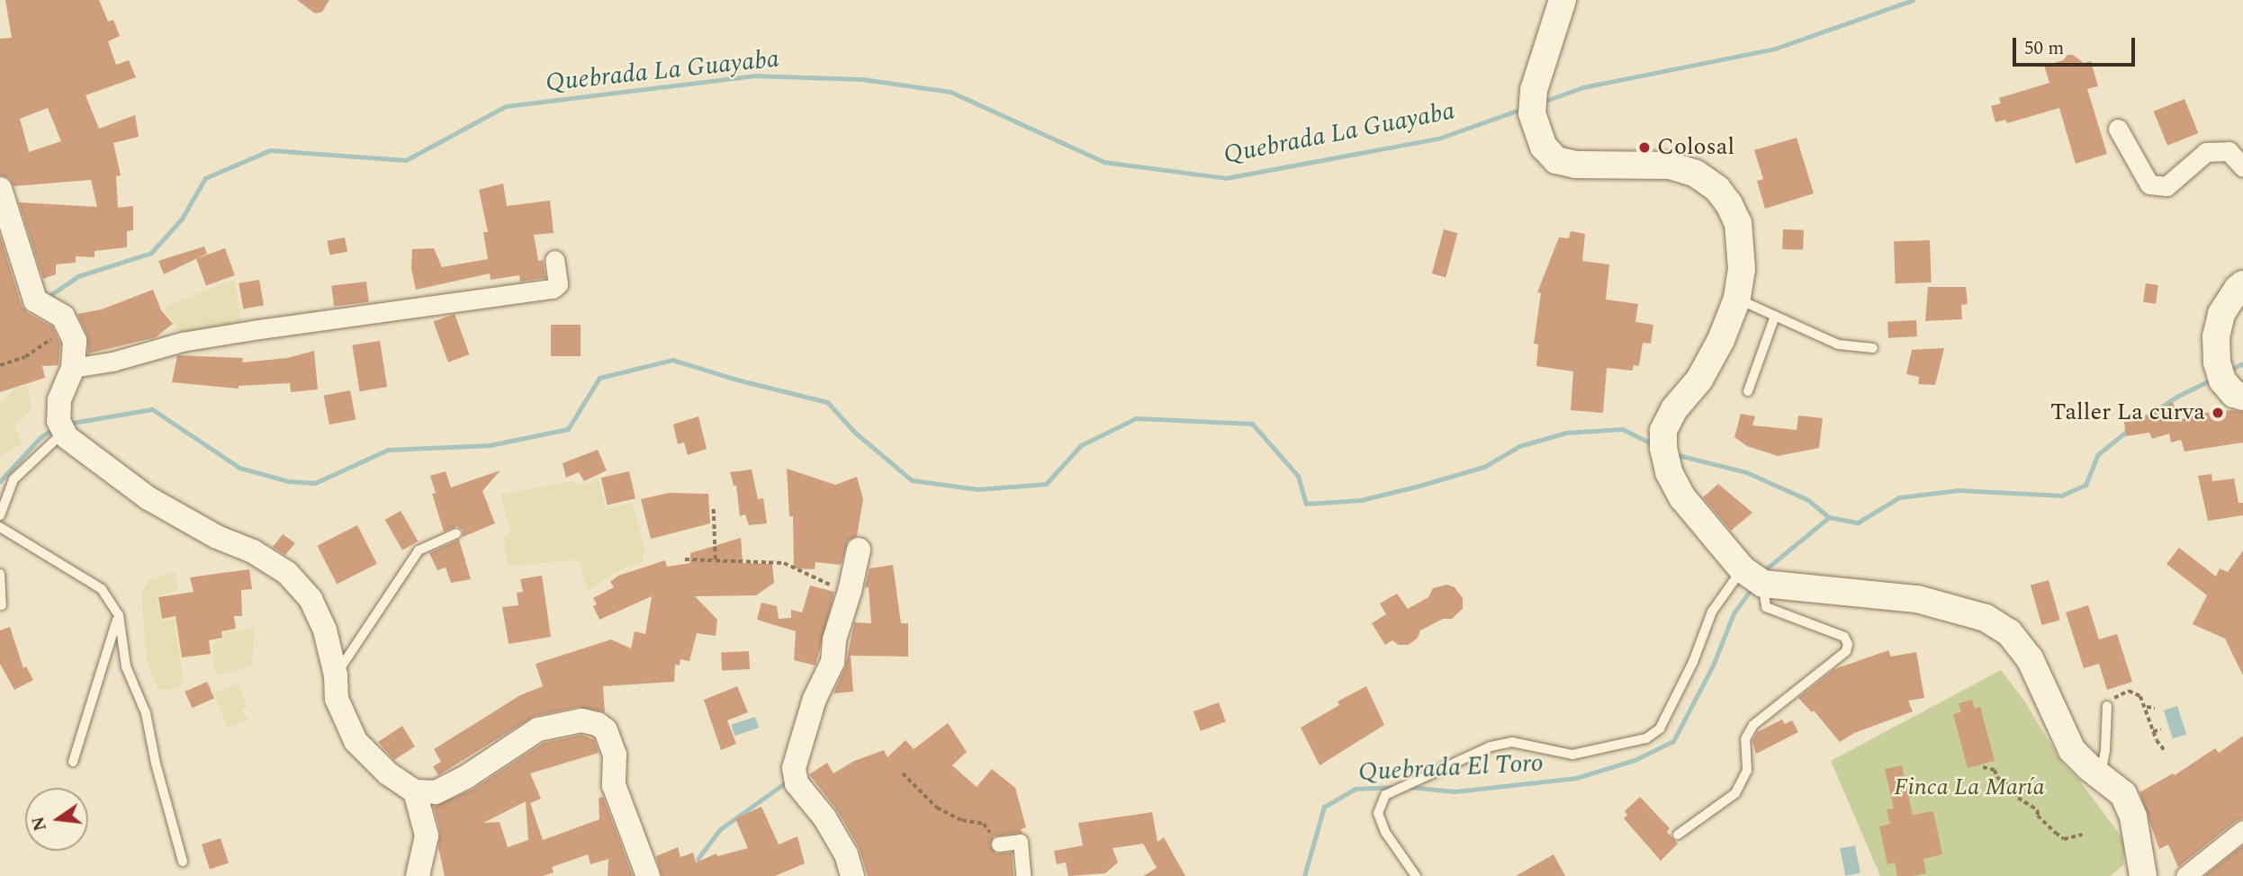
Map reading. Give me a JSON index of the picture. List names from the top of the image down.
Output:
{
  "water": ["Quebrada La Guayaba", "Quebrada El Toro"],
  "parks": ["Finca La María"],
  "places": ["Colosal", "Taller La curva"],
  "scale_bar": "50 m",
  "north": "left"
}
